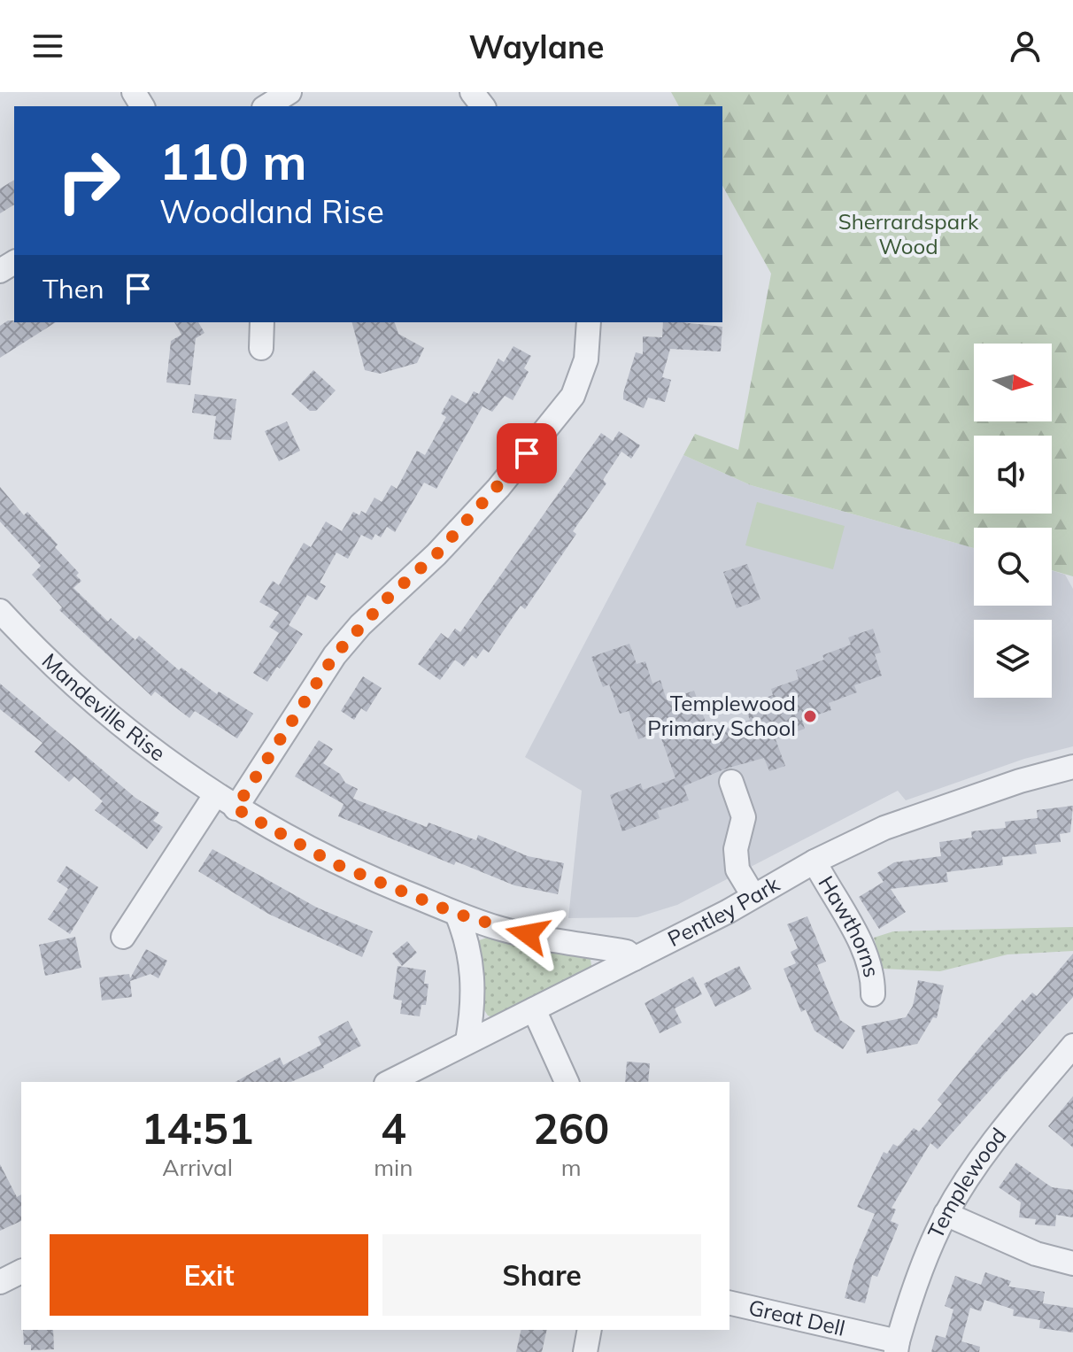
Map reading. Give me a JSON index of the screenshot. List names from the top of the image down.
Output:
{
  "streets": {
    "street": [
      "Mandeville Rise",
      "Pentley Park",
      "Hawthorns",
      "Templewood",
      "Great Dell"
    ]
  },
  "crossings": [
    ["Mandeville Rise", "Pentley Park"],
    ["Pentley Park", "Hawthorns"],
    ["Templewood", "Great Dell"]
  ],
  "parks": ["Sherrardspark Wood"],
  "places": ["Templewood Primary School"],
  "north": "right",
  "page": {
    "header": "Waylane",
    "turn": ["110 m", "Woodland Rise"],
    "then": "Then",
    "eta": [
      "14:51",
      "Arrival",
      "4",
      "min",
      "260",
      "m"
    ],
    "buttons": ["Exit", "Share"]
  }
}
